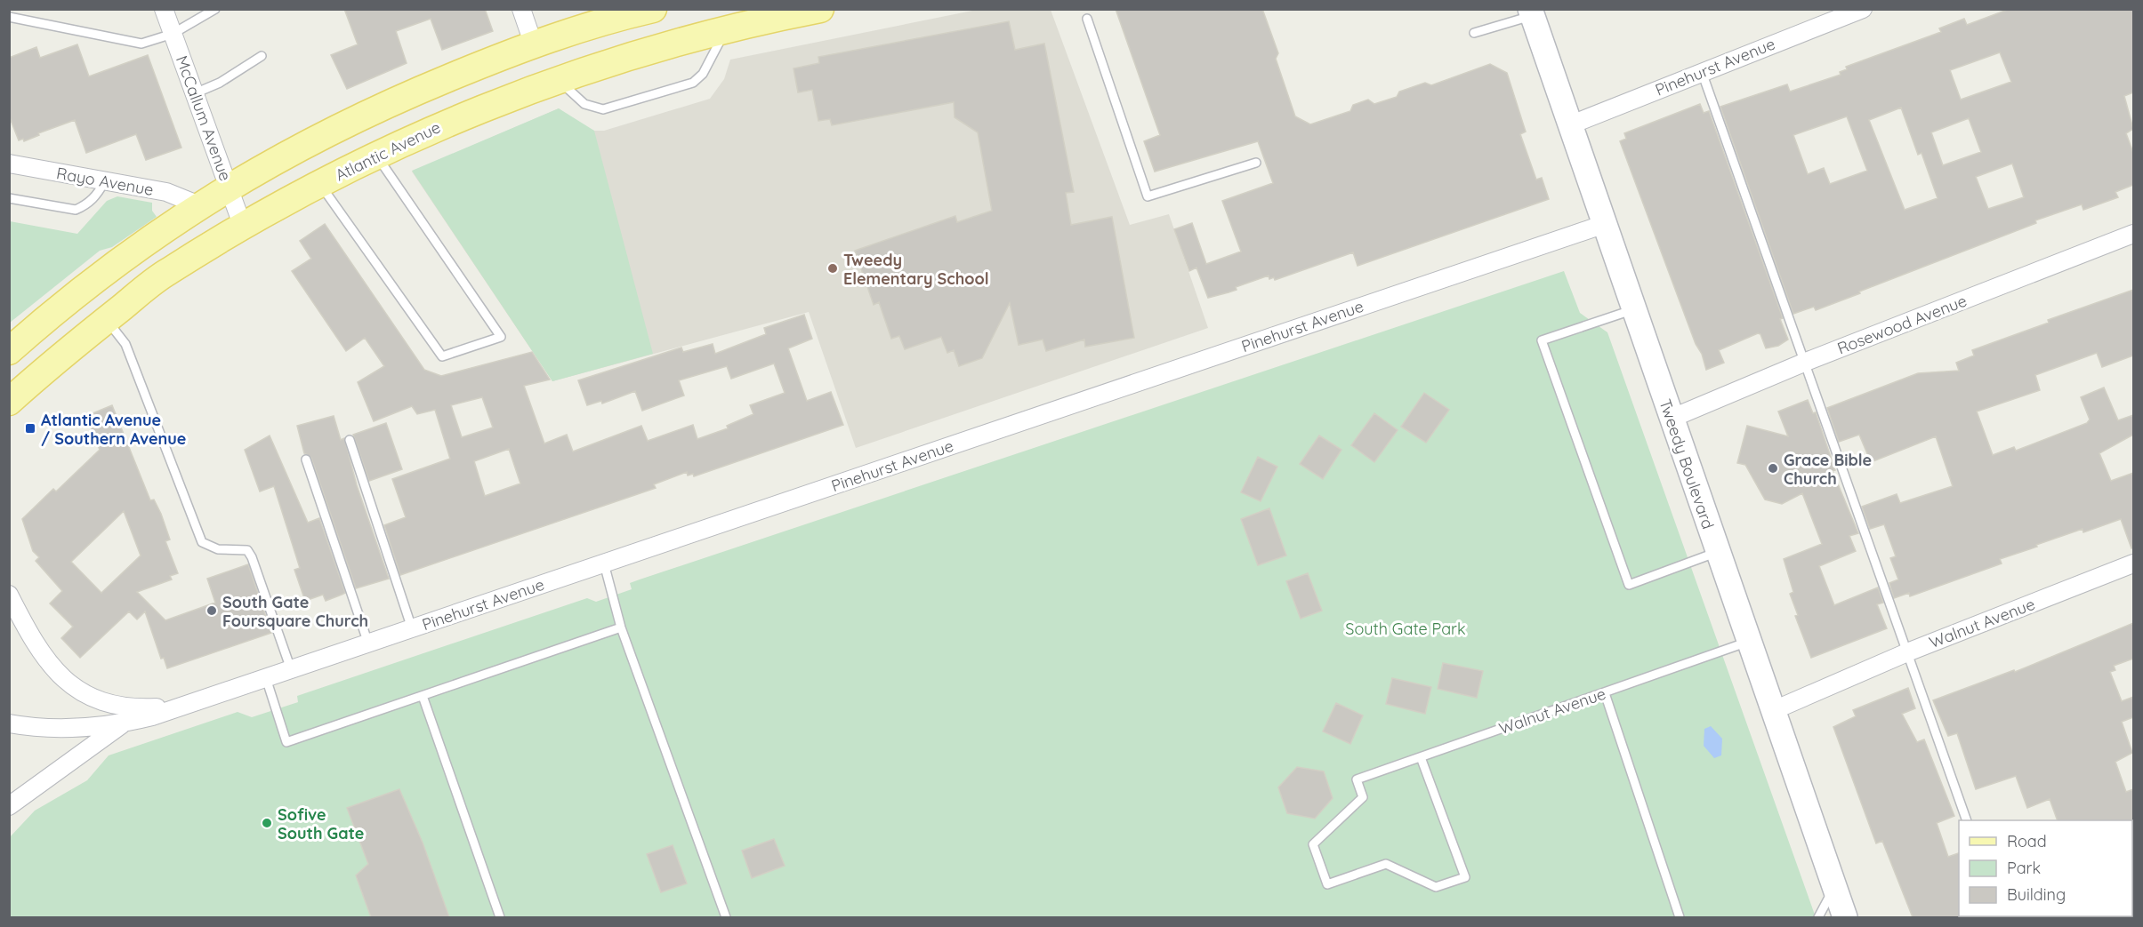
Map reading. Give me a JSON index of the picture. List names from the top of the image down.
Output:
{
  "streets": {
    "main road": ["Atlantic Avenue", "Tweedy Boulevard"],
    "street": [
      "Pinehurst Avenue",
      "McCallum Avenue",
      "Rayo Avenue",
      "Rosewood Avenue",
      "Walnut Avenue"
    ]
  },
  "crossings": [
    ["Pinehurst Avenue", "Tweedy Boulevard"],
    ["McCallum Avenue", "Atlantic Avenue"],
    ["Rosewood Avenue", "Tweedy Boulevard"],
    ["Tweedy Boulevard", "Walnut Avenue"]
  ],
  "parks": ["South Gate Park"],
  "places": {
    "other": [
      "Tweedy Elementary School",
      "Grace Bible Church",
      "South Gate Foursquare Church",
      "Sofive South Gate"
    ],
    "transit": ["Atlantic Avenue / Southern Avenue"]
  },
  "legend": ["Road", "Park", "Building"]
}
